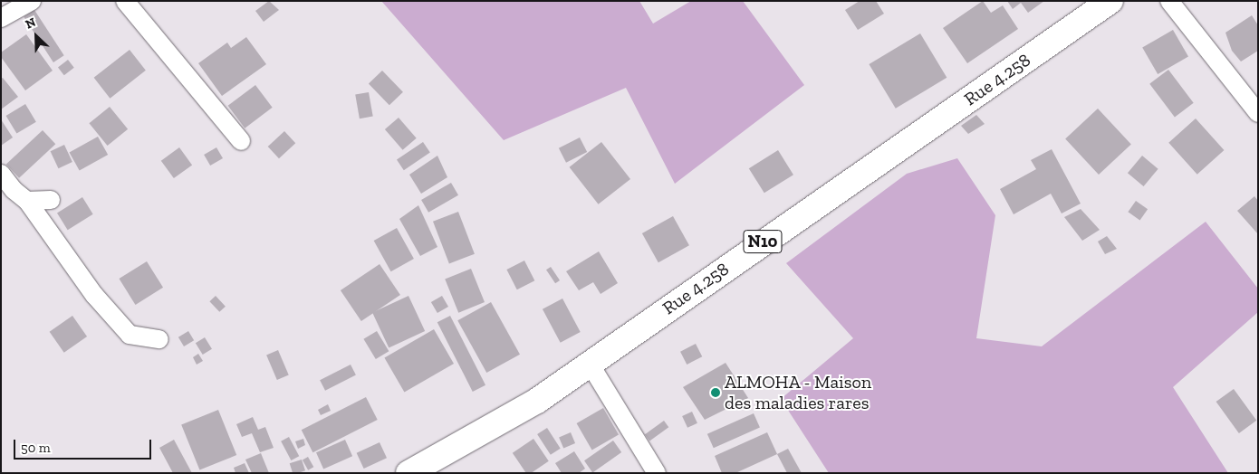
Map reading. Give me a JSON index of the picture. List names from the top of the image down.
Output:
{
  "streets": {
    "highway": ["Rue 4.258", "N10"]
  },
  "places": ["ALMOHA - Maison des maladies rares"],
  "scale_bar": "50 m",
  "north": "top left"
}
